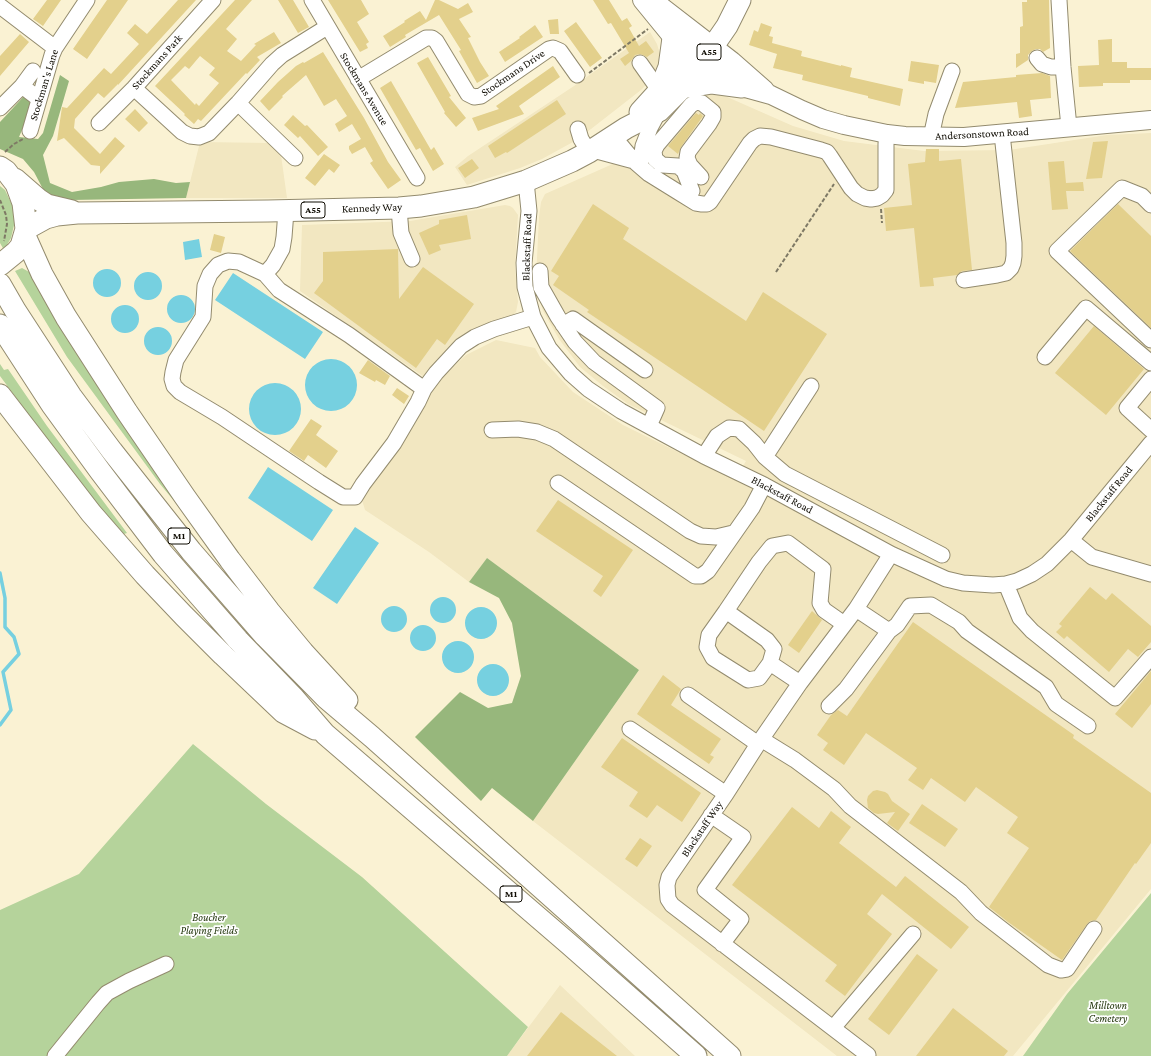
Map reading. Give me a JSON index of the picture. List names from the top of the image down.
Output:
{
  "streets": {
    "highway": ["A55", "Kennedy Way", "M1"],
    "main road": ["Andersonstown Road"],
    "street": [
      "Stockmans Park",
      "Stockmans Drive",
      "Stockman's Lane",
      "Stockmans Avenue",
      "Blackstaff Road",
      "Blackstaff Way"
    ]
  },
  "crossings": [
    ["Stockmans Drive", "Stockmans Avenue"],
    ["Andersonstown Road", "Kennedy Way"],
    ["Kennedy Way", "Blackstaff Road"],
    ["Kennedy Way", "M1"],
    ["Blackstaff Road", "Blackstaff Way"]
  ],
  "parks": ["Boucher Playing Fields", "Milltown Cemetery"]
}
